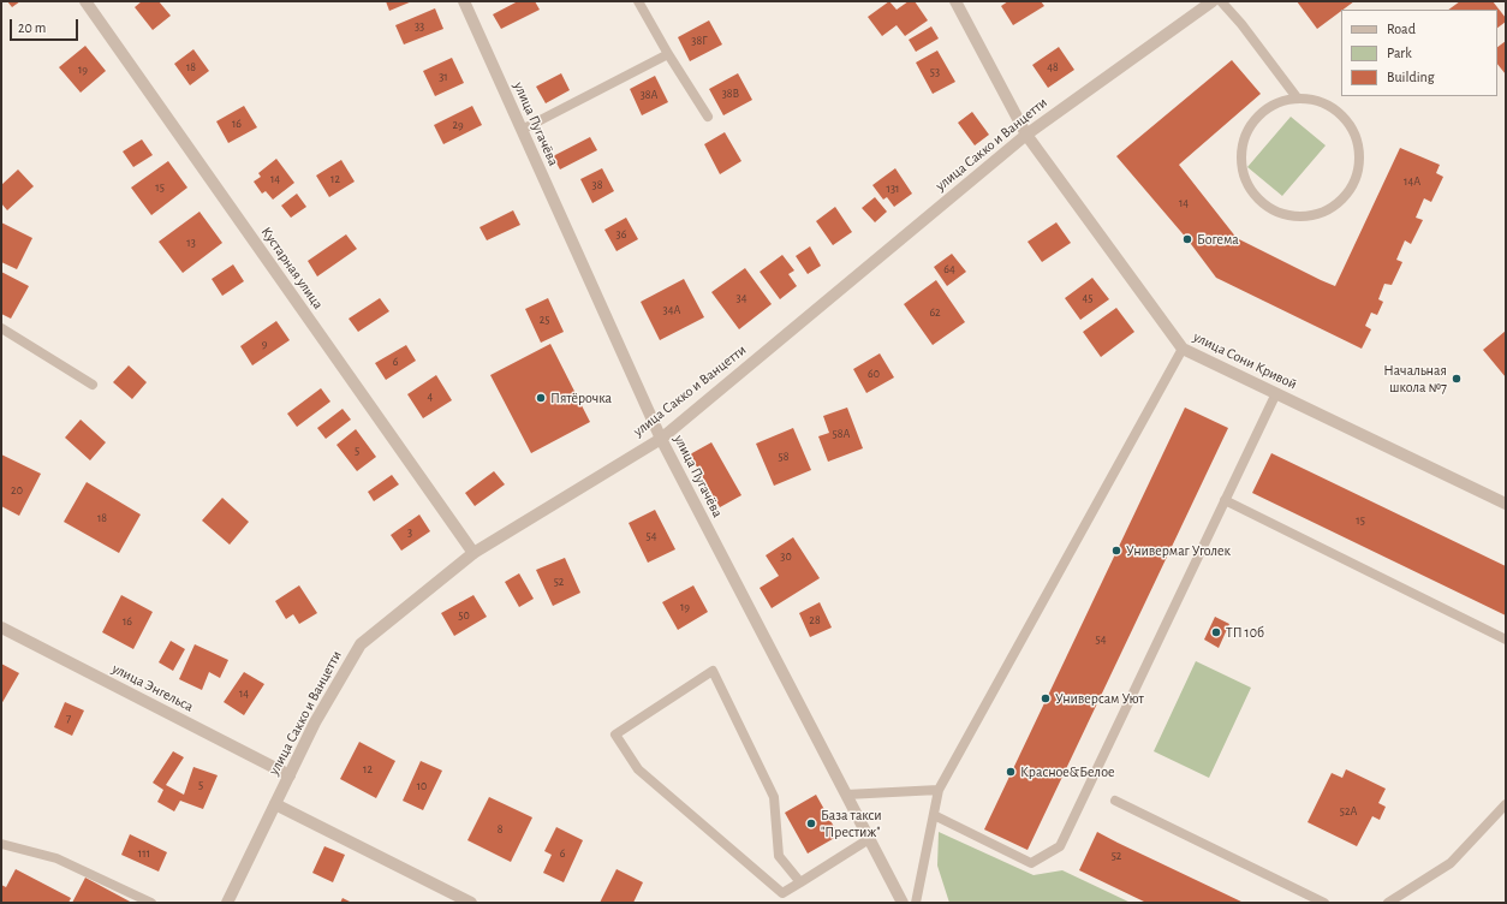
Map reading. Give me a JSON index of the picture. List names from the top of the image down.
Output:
{
  "streets": {
    "street": [
      "улица Пугачёва",
      "улица Сакко и Ванцетти",
      "Кустарная улица",
      "улица Сони Кривой",
      "улица Энгельса"
    ]
  },
  "crossings": [
    ["улица Пугачёва", "улица Сакко и Ванцетти"],
    ["улица Сакко и Ванцетти", "Кустарная улица"],
    ["улица Сакко и Ванцетти", "улица Сони Кривой"],
    ["улица Сакко и Ванцетти", "улица Энгельса"]
  ],
  "places": [
    "Богема",
    "Начальная школа №7",
    "Пятёрочка",
    "Универмаг Уголек",
    "ТП 10б",
    "Универсам Уют",
    "Красное&Белое",
    "База такси \"Престиж\""
  ],
  "house_numbers": [
    "33",
    "38Г",
    "18",
    "48",
    "19",
    "53",
    "31",
    "38В",
    "38А",
    "16",
    "29",
    "14",
    "12",
    "14А",
    "38",
    "15",
    "131",
    "14",
    "36",
    "13",
    "64",
    "34",
    "45",
    "34А",
    "62",
    "25",
    "9",
    "6",
    "60",
    "4",
    "58А",
    "5",
    "58",
    "20",
    "18",
    "15",
    "3",
    "54",
    "30",
    "52",
    "19",
    "50",
    "28",
    "16",
    "54",
    "14",
    "7",
    "12",
    "5",
    "10",
    "52А",
    "8",
    "111",
    "6",
    "52"
  ],
  "legend": ["Road", "Park", "Building"],
  "scale_bar": "20 m"
}
